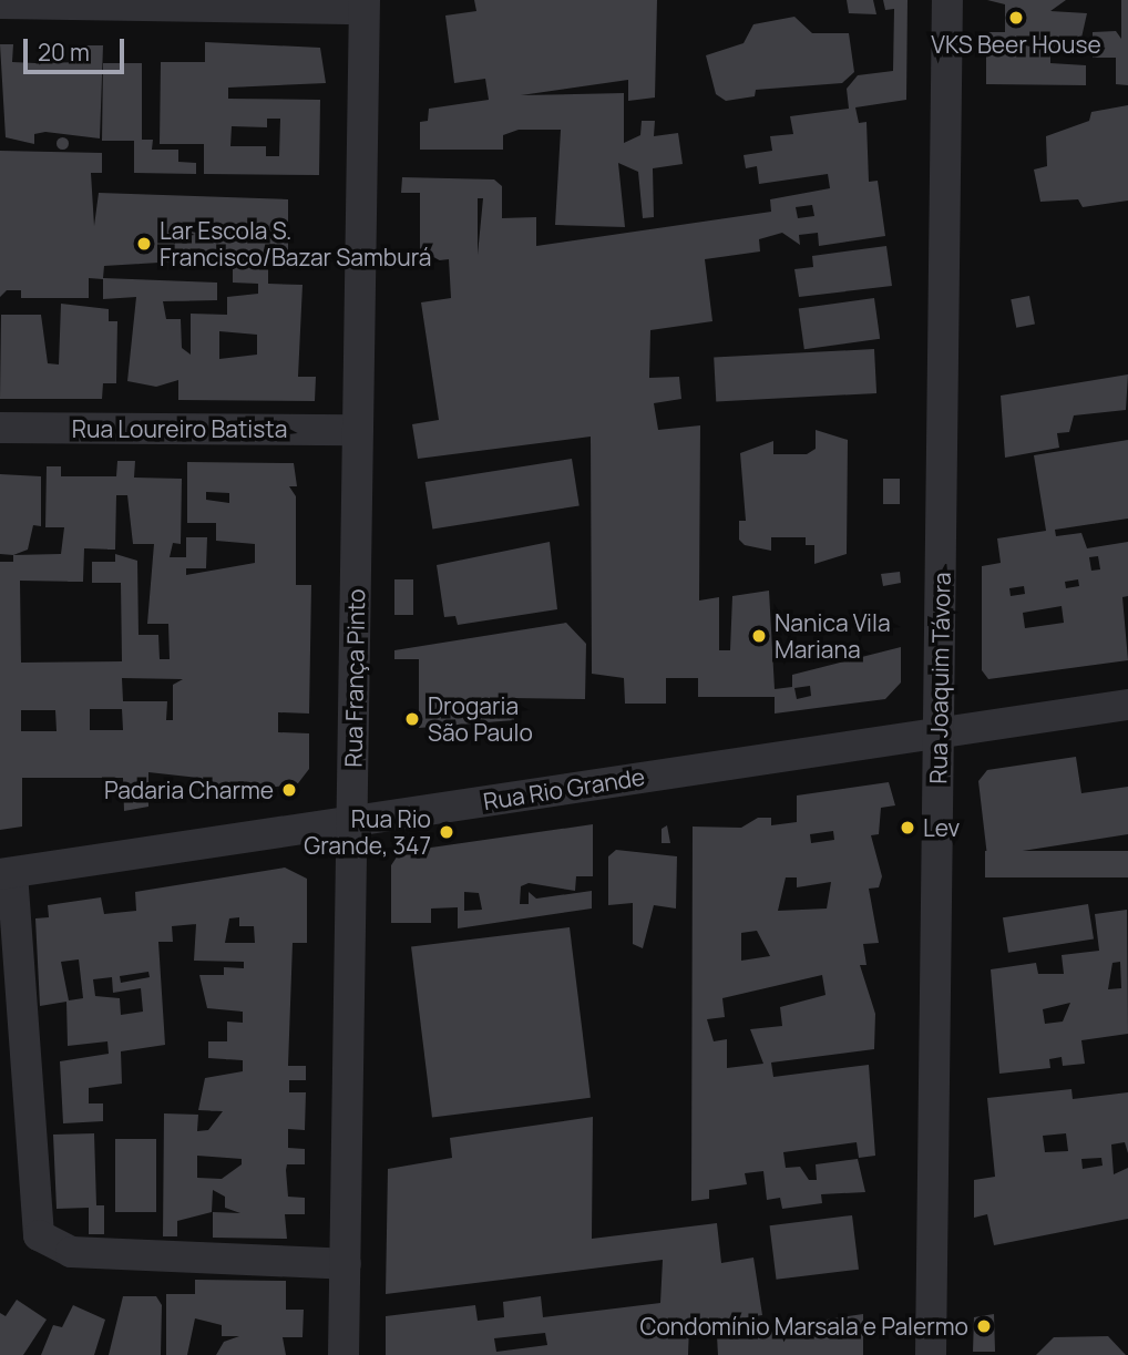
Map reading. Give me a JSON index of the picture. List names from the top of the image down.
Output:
{
  "streets": {
    "street": [
      "Rua Loureiro Batista",
      "Rua França Pinto",
      "Rua Joaquim Távora",
      "Rua Rio Grande"
    ]
  },
  "crossings": [
    ["Rua Loureiro Batista", "Rua França Pinto"],
    ["Rua França Pinto", "Rua Rio Grande"],
    ["Rua Joaquim Távora", "Rua Rio Grande"]
  ],
  "places": [
    "VKS Beer House",
    "Lar Escola S. Francisco/Bazar Samburá",
    "Nanica Vila Mariana",
    "Drogaria São Paulo",
    "Padaria Charme",
    "Lev",
    "Rua Rio Grande, 347",
    "Condomínio Marsala e Palermo"
  ],
  "scale_bar": "20 m"
}
